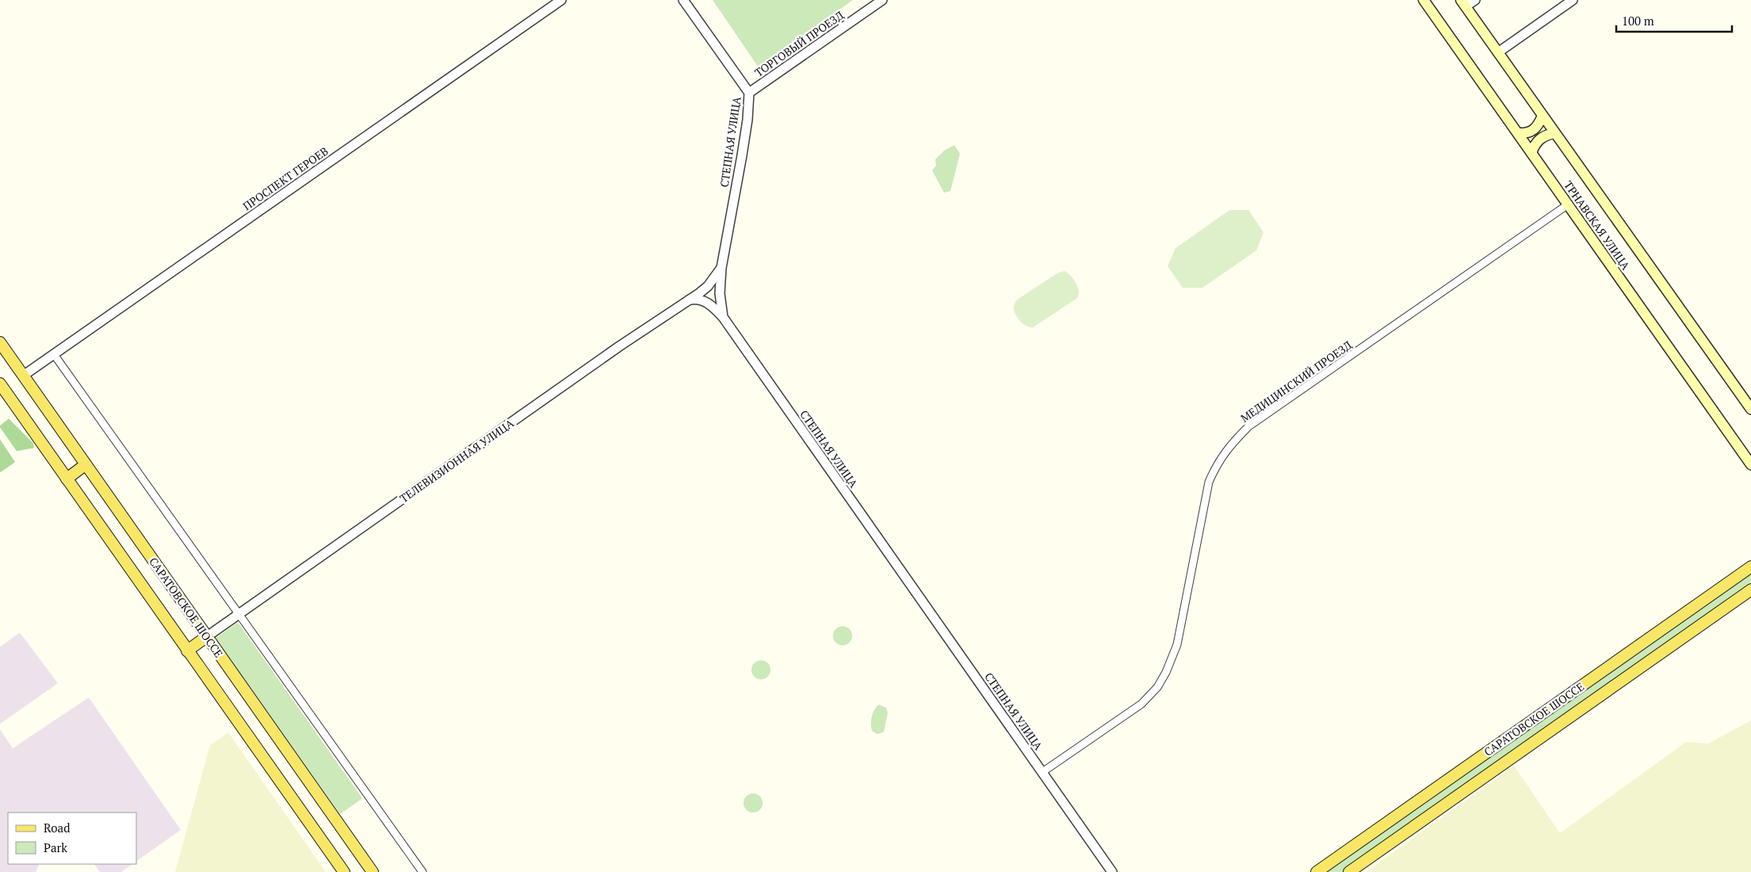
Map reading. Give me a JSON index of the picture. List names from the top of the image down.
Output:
{
  "streets": {
    "main road": ["ТРНАВСКАЯ УЛИЦА", "ТЕЛЕВИЗИОННАЯ УЛИЦА", "САРАТОВСКОЕ ШОССЕ"],
    "street": [
      "ТОРГОВЫЙ ПРОЕЗД",
      "СТЕПНАЯ УЛИЦА",
      "ПРОСПЕКТ ГЕРОЕВ",
      "МЕДИЦИНСКИЙ ПРОЕЗД"
    ]
  },
  "crossings": [
    ["ТОРГОВЫЙ ПРОЕЗД", "СТЕПНАЯ УЛИЦА"],
    ["СТЕПНАЯ УЛИЦА", "МЕДИЦИНСКИЙ ПРОЕЗД"],
    ["СТЕПНАЯ УЛИЦА", "ТЕЛЕВИЗИОННАЯ УЛИЦА"],
    ["ПРОСПЕКТ ГЕРОЕВ", "САРАТОВСКОЕ ШОССЕ"],
    ["ТРНАВСКАЯ УЛИЦА", "МЕДИЦИНСКИЙ ПРОЕЗД"],
    ["ТЕЛЕВИЗИОННАЯ УЛИЦА", "САРАТОВСКОЕ ШОССЕ"]
  ],
  "legend": ["Road", "Park"],
  "scale_bar": "100 m"
}
